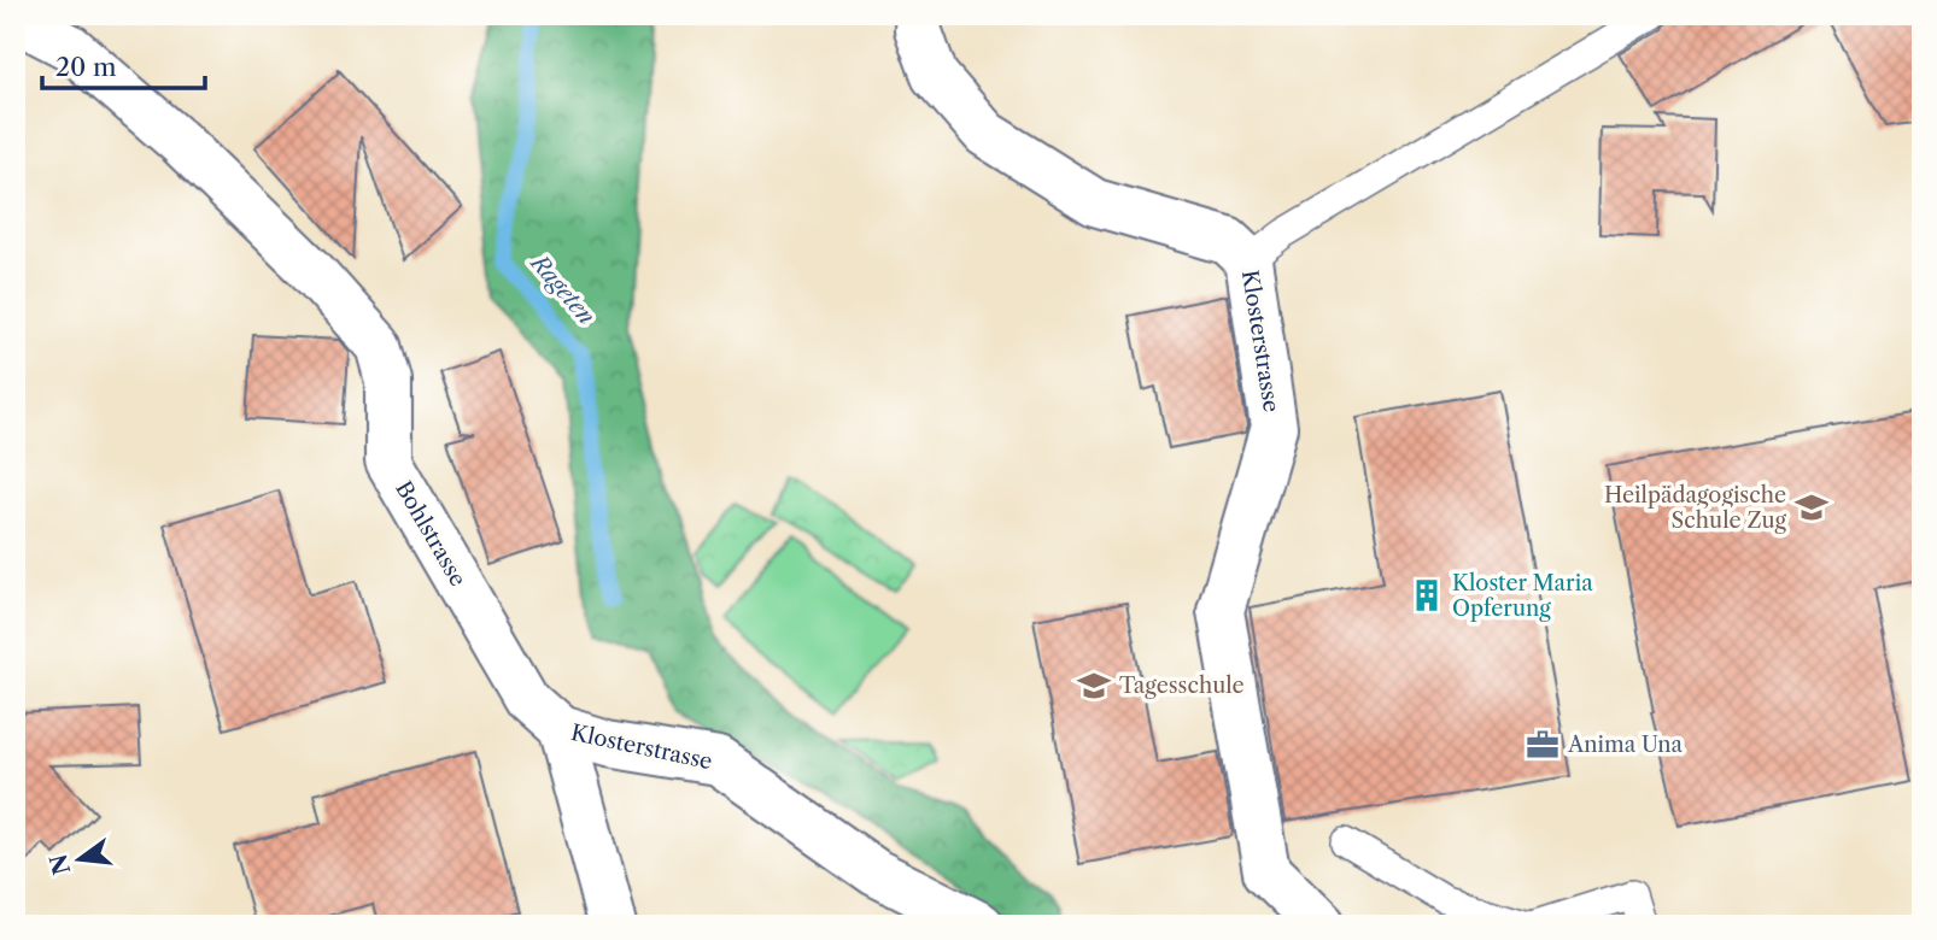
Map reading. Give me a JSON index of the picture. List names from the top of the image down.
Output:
{
  "streets": {
    "street": ["Klosterstrasse", "Bohlstrasse"]
  },
  "crossings": [
    ["Klosterstrasse", "Bohlstrasse"]
  ],
  "water": ["Rageten"],
  "places": {
    "school or university": ["Heilpädagogische Schule Zug", "Tagesschule"],
    "building": ["Kloster Maria Opferung"],
    "office": ["Anima Una"]
  },
  "scale_bar": "20 m",
  "north": "left"
}
